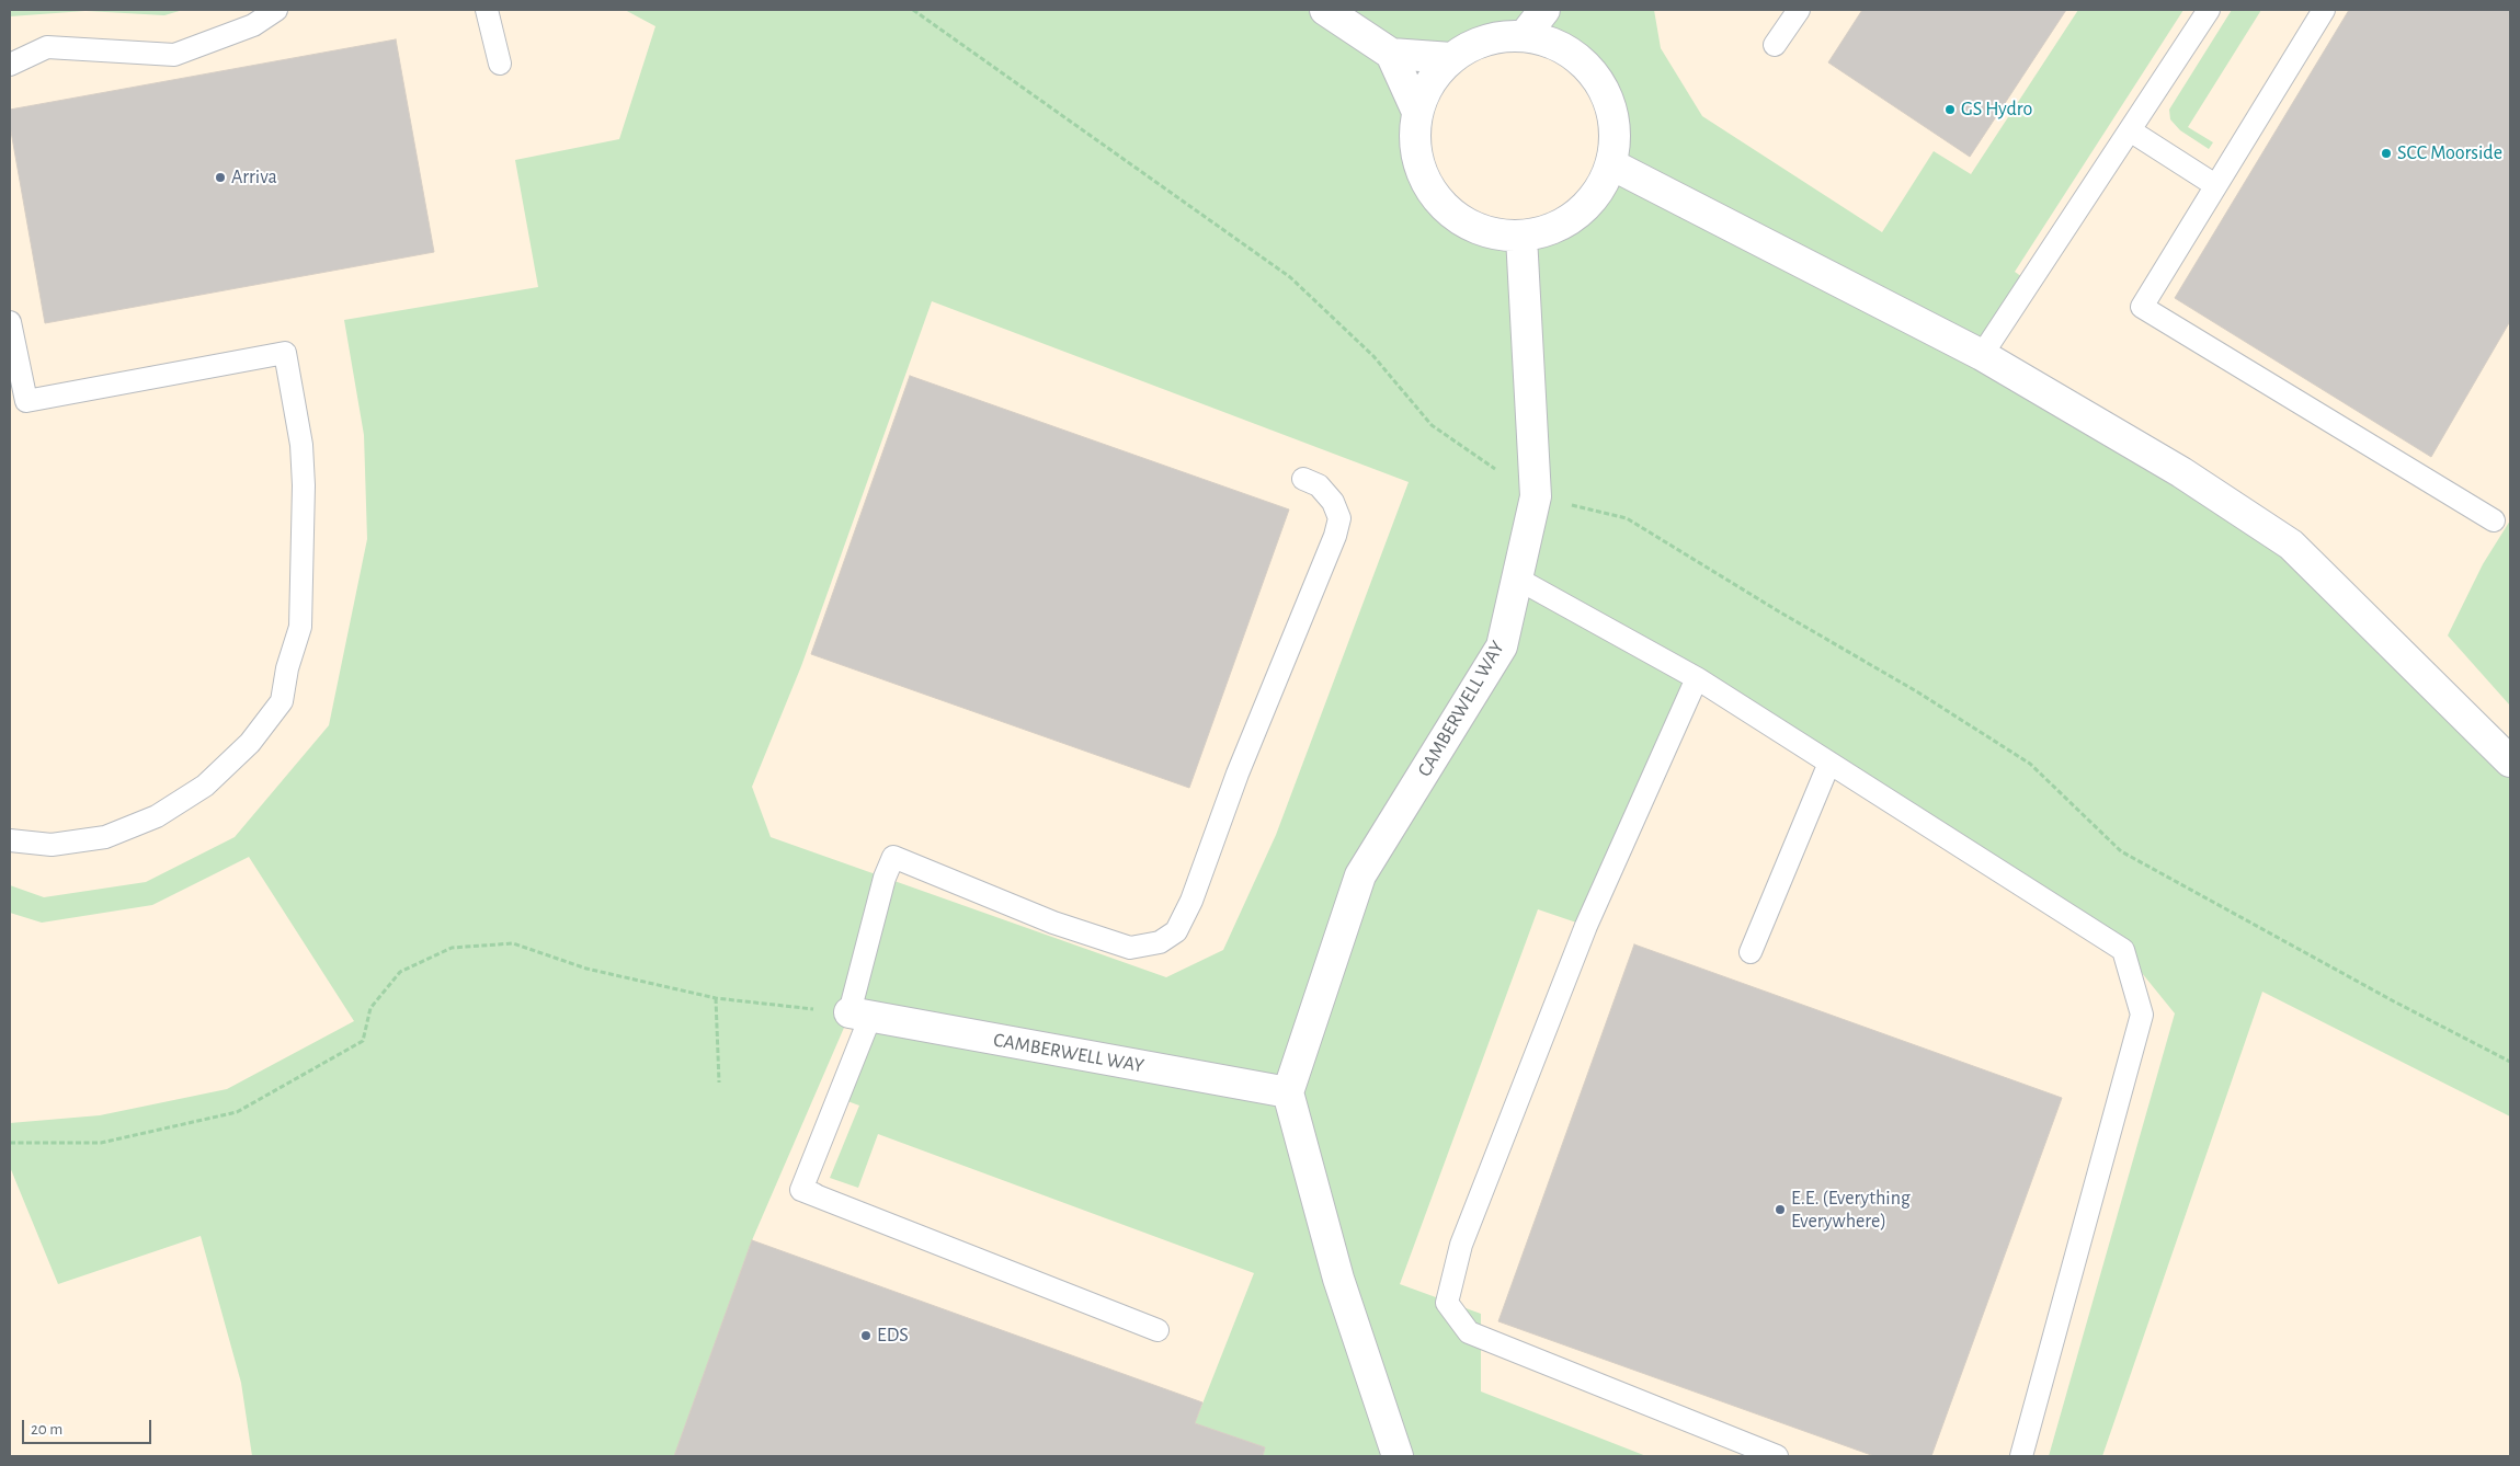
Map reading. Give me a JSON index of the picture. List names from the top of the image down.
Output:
{
  "streets": {
    "street": ["CAMBERWELL WAY"]
  },
  "places": [
    "GS Hydro",
    "SCC Moorside",
    "Arriva",
    "E.E. (Everything Everywhere)",
    "EDS"
  ],
  "scale_bar": "20 m"
}
